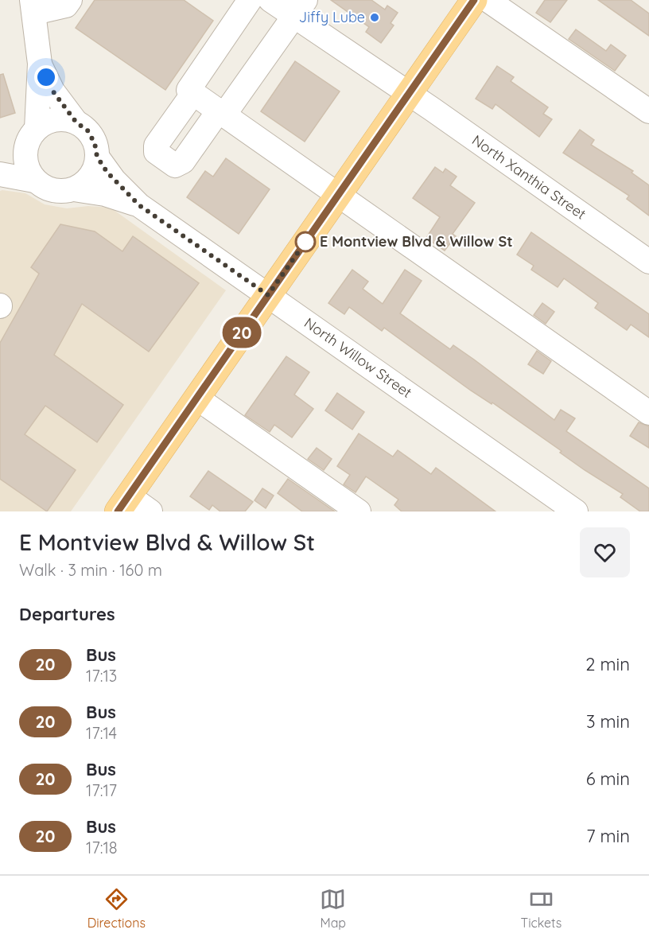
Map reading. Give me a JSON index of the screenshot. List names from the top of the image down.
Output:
{
  "streets": {
    "street": ["North Xanthia Street", "North Willow Street"]
  },
  "places": ["Jiffy Lube", "E Montview Blvd & Willow St"],
  "lines": ["bus line 20"],
  "page": {
    "on_map": "20",
    "heading": [
      ["E Montview Blvd & Willow St", "Walk · 3 min · 160 m"],
      "Departures"
    ],
    "list": [
      {
        "mark": "20",
        "name": "Bus",
        "note": "17:13",
        "value": "2 min"
      },
      {
        "mark": "20",
        "name": "Bus",
        "note": "17:14",
        "value": "3 min"
      },
      {
        "mark": "20",
        "name": "Bus",
        "note": "17:17",
        "value": "6 min"
      },
      {
        "mark": "20",
        "name": "Bus",
        "note": "17:18",
        "value": "7 min"
      }
    ],
    "tabs": ["Directions", "Map", "Tickets"]
  }
}
